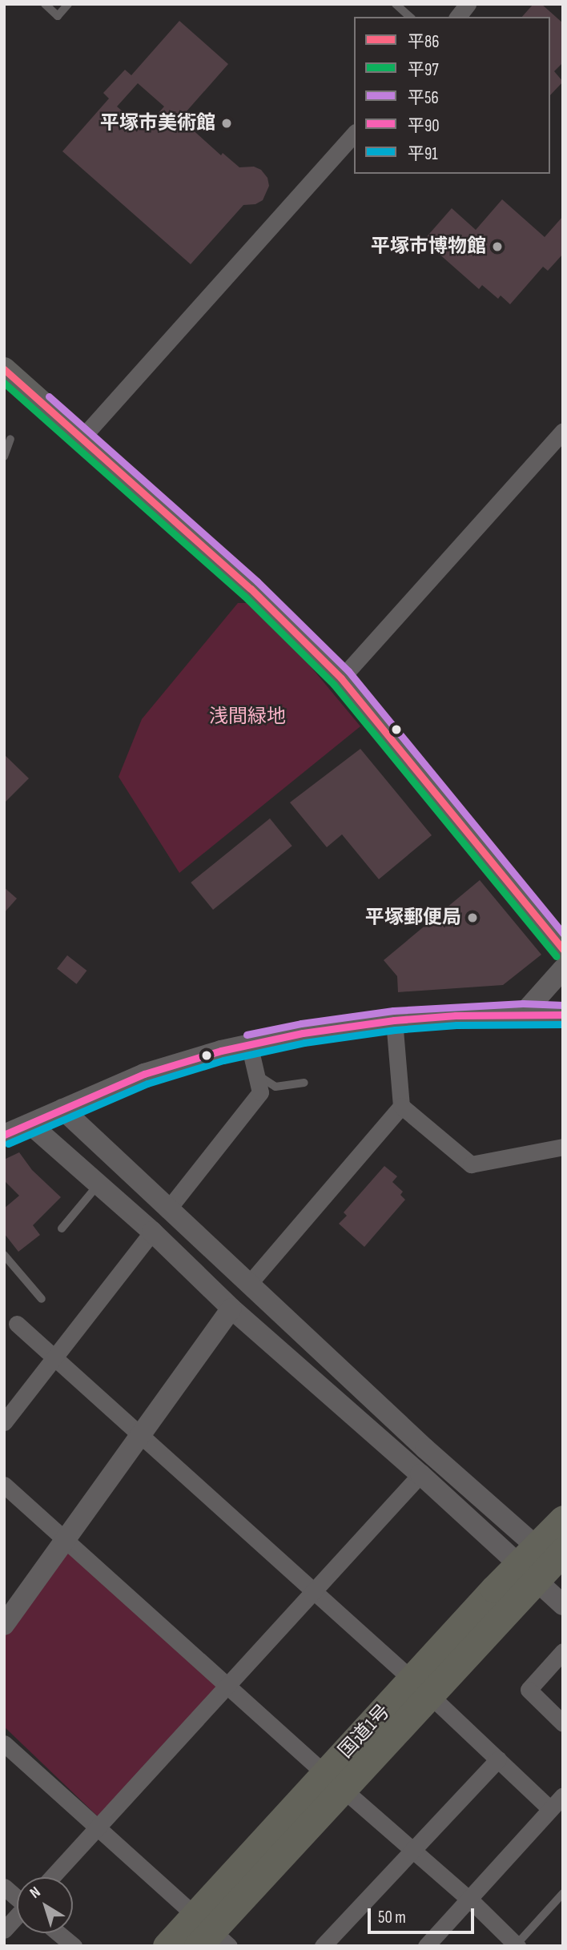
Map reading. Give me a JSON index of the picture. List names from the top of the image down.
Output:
{
  "streets": {
    "highway": ["国道1号"]
  },
  "parks": ["浅間緑地"],
  "places": ["平塚市美術館", "平塚市博物館", "平塚郵便局"],
  "lines": [
    "transit line 平86",
    "transit line 平97",
    "transit line 平56",
    "transit line 平90",
    "transit line 平91"
  ],
  "legend": [
    "平86",
    "平97",
    "平56",
    "平90",
    "平91"
  ],
  "scale_bar": "50 m",
  "north": "top left"
}
